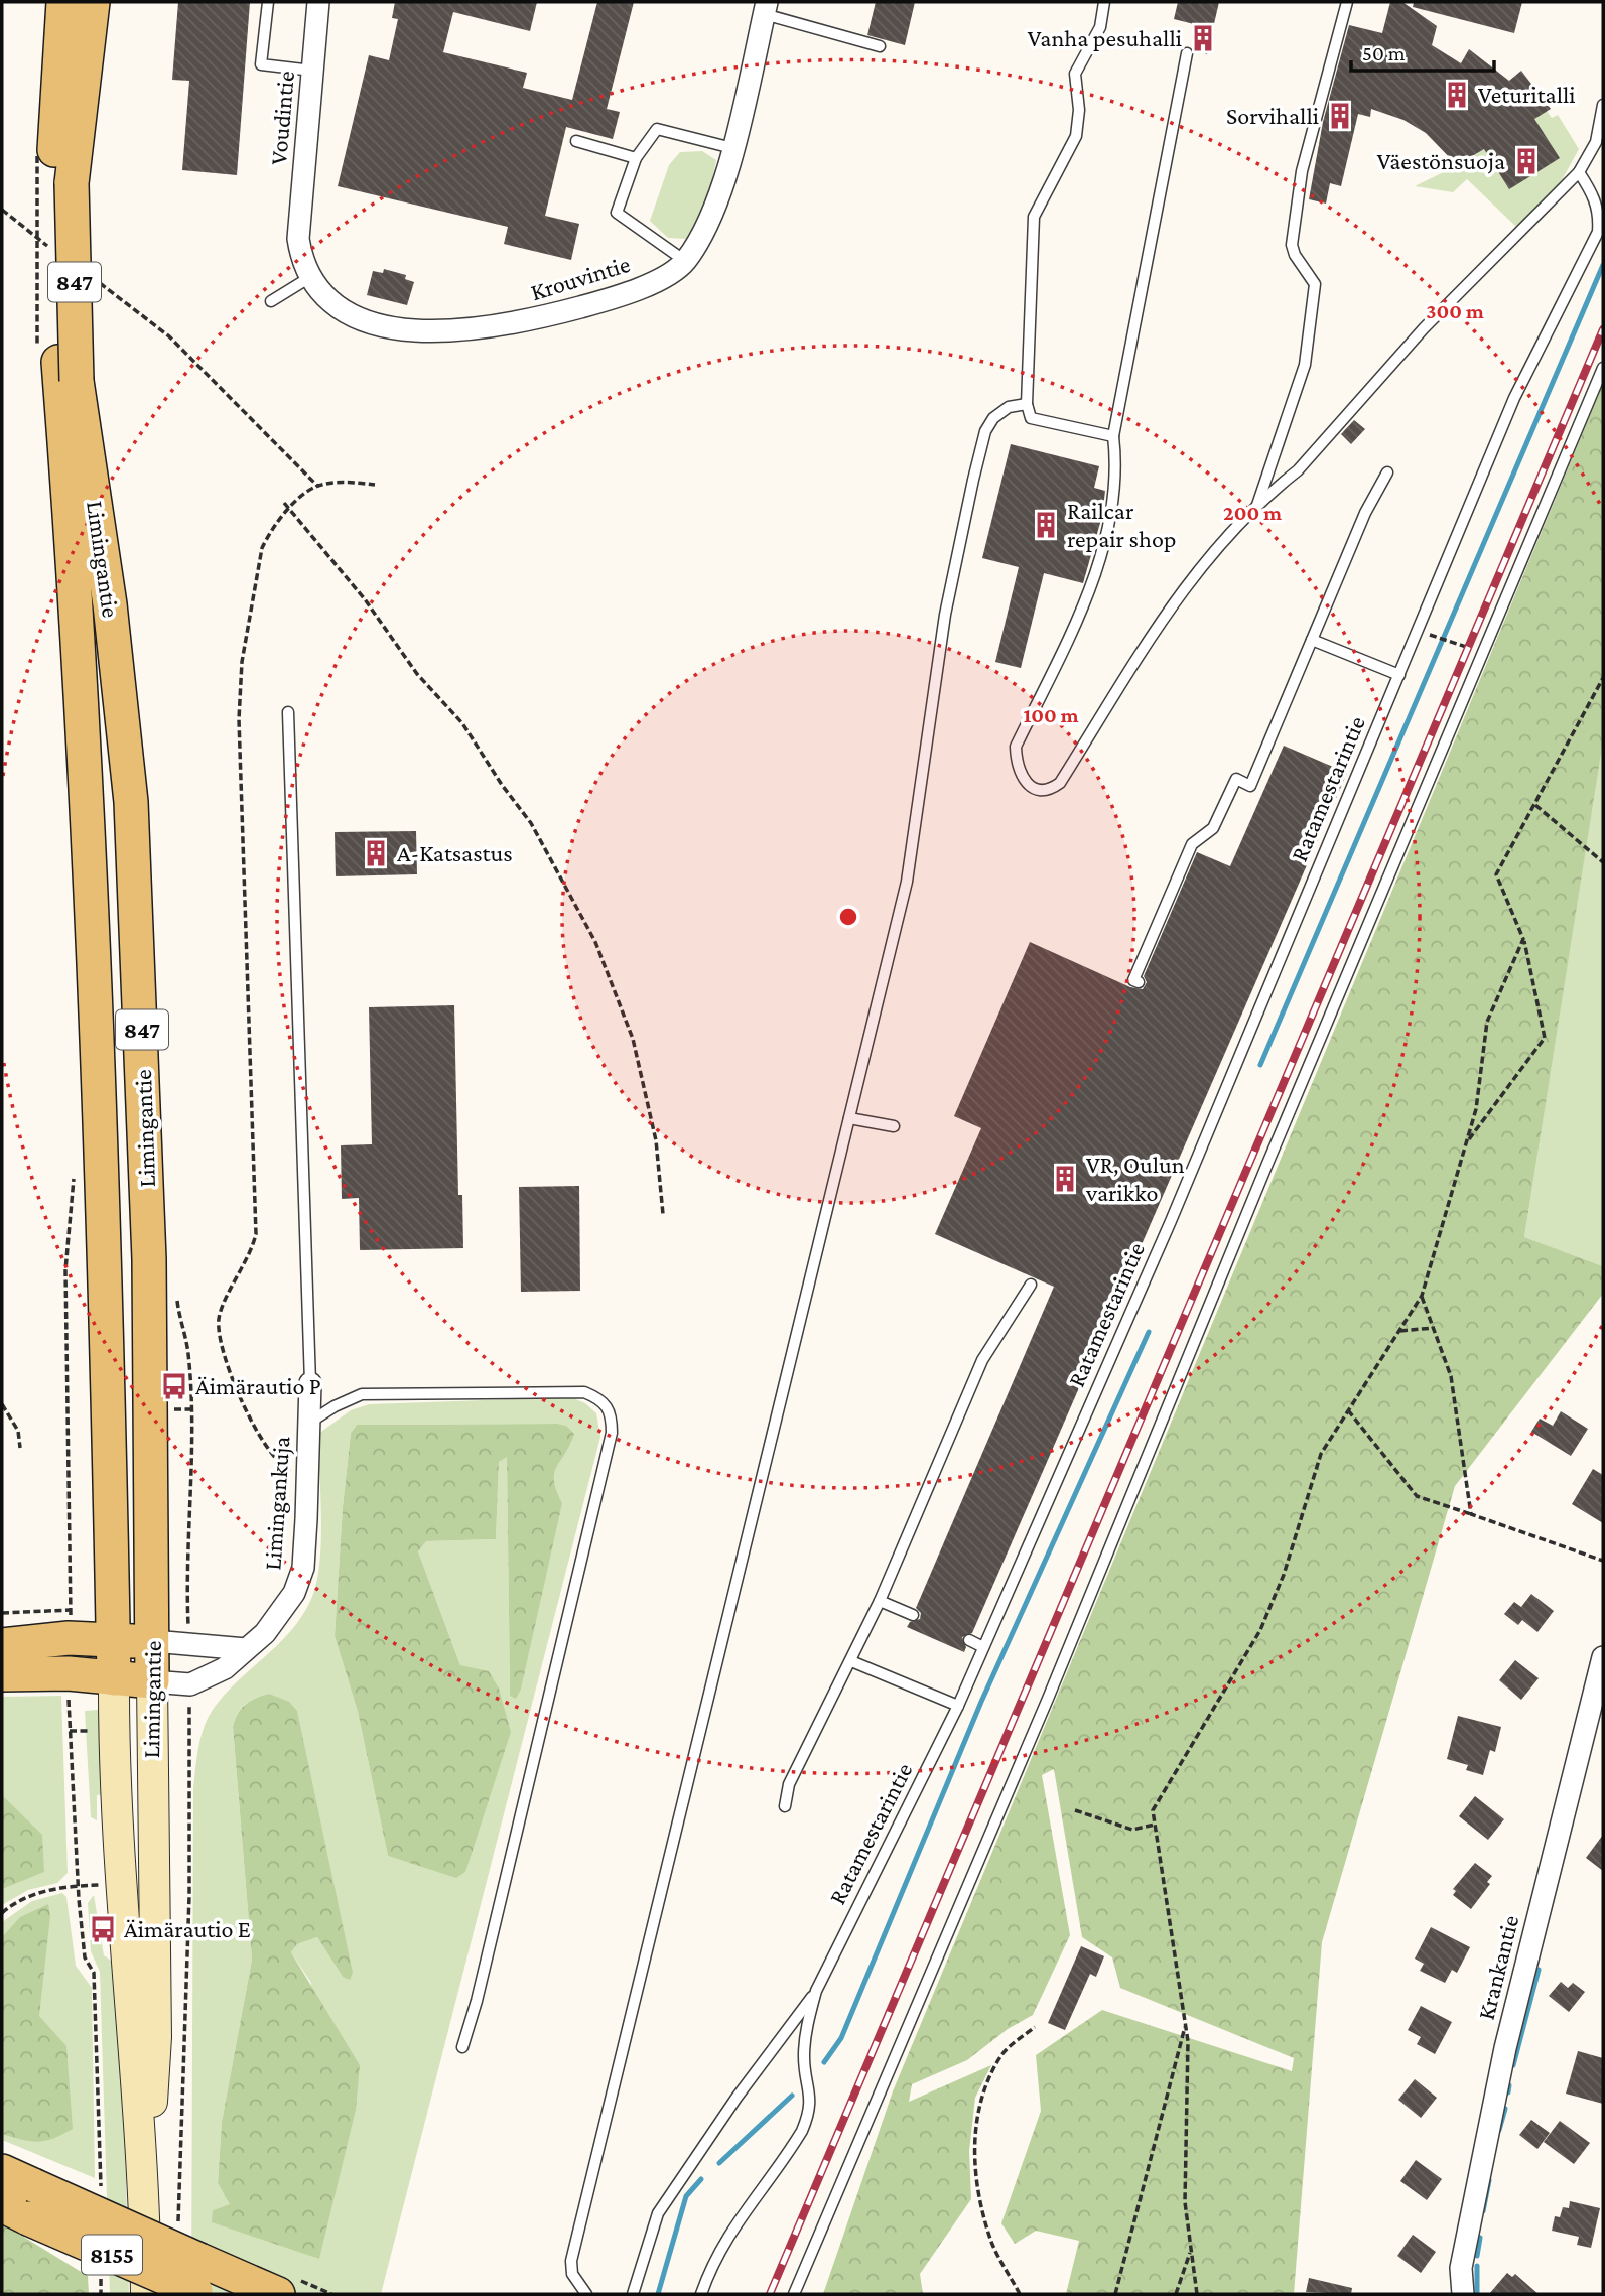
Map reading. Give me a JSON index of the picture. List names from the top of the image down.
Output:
{
  "streets": {
    "main road": ["847", "Limingantie", "8155"],
    "street": [
      "Voudintie",
      "Krouvintie",
      "Limingankuja",
      "Krankantie"
    ],
    "lane": ["Ratamestarintie"]
  },
  "crossings": [
    ["Voudintie", "Krouvintie"],
    ["Limingantie", "Limingankuja"]
  ],
  "places": {
    "building": [
      "Vanha pesuhalli",
      "Veturitalli",
      "Sorvihalli",
      "Väestönsuoja",
      "Railcar repair shop",
      "A-Katsastus",
      "VR, Oulun varikko"
    ],
    "bus stop": ["Äimärautio P", "Äimärautio E"]
  },
  "scale_bar": "50 m",
  "rings": ["300 m", "200 m", "100 m"]
}
